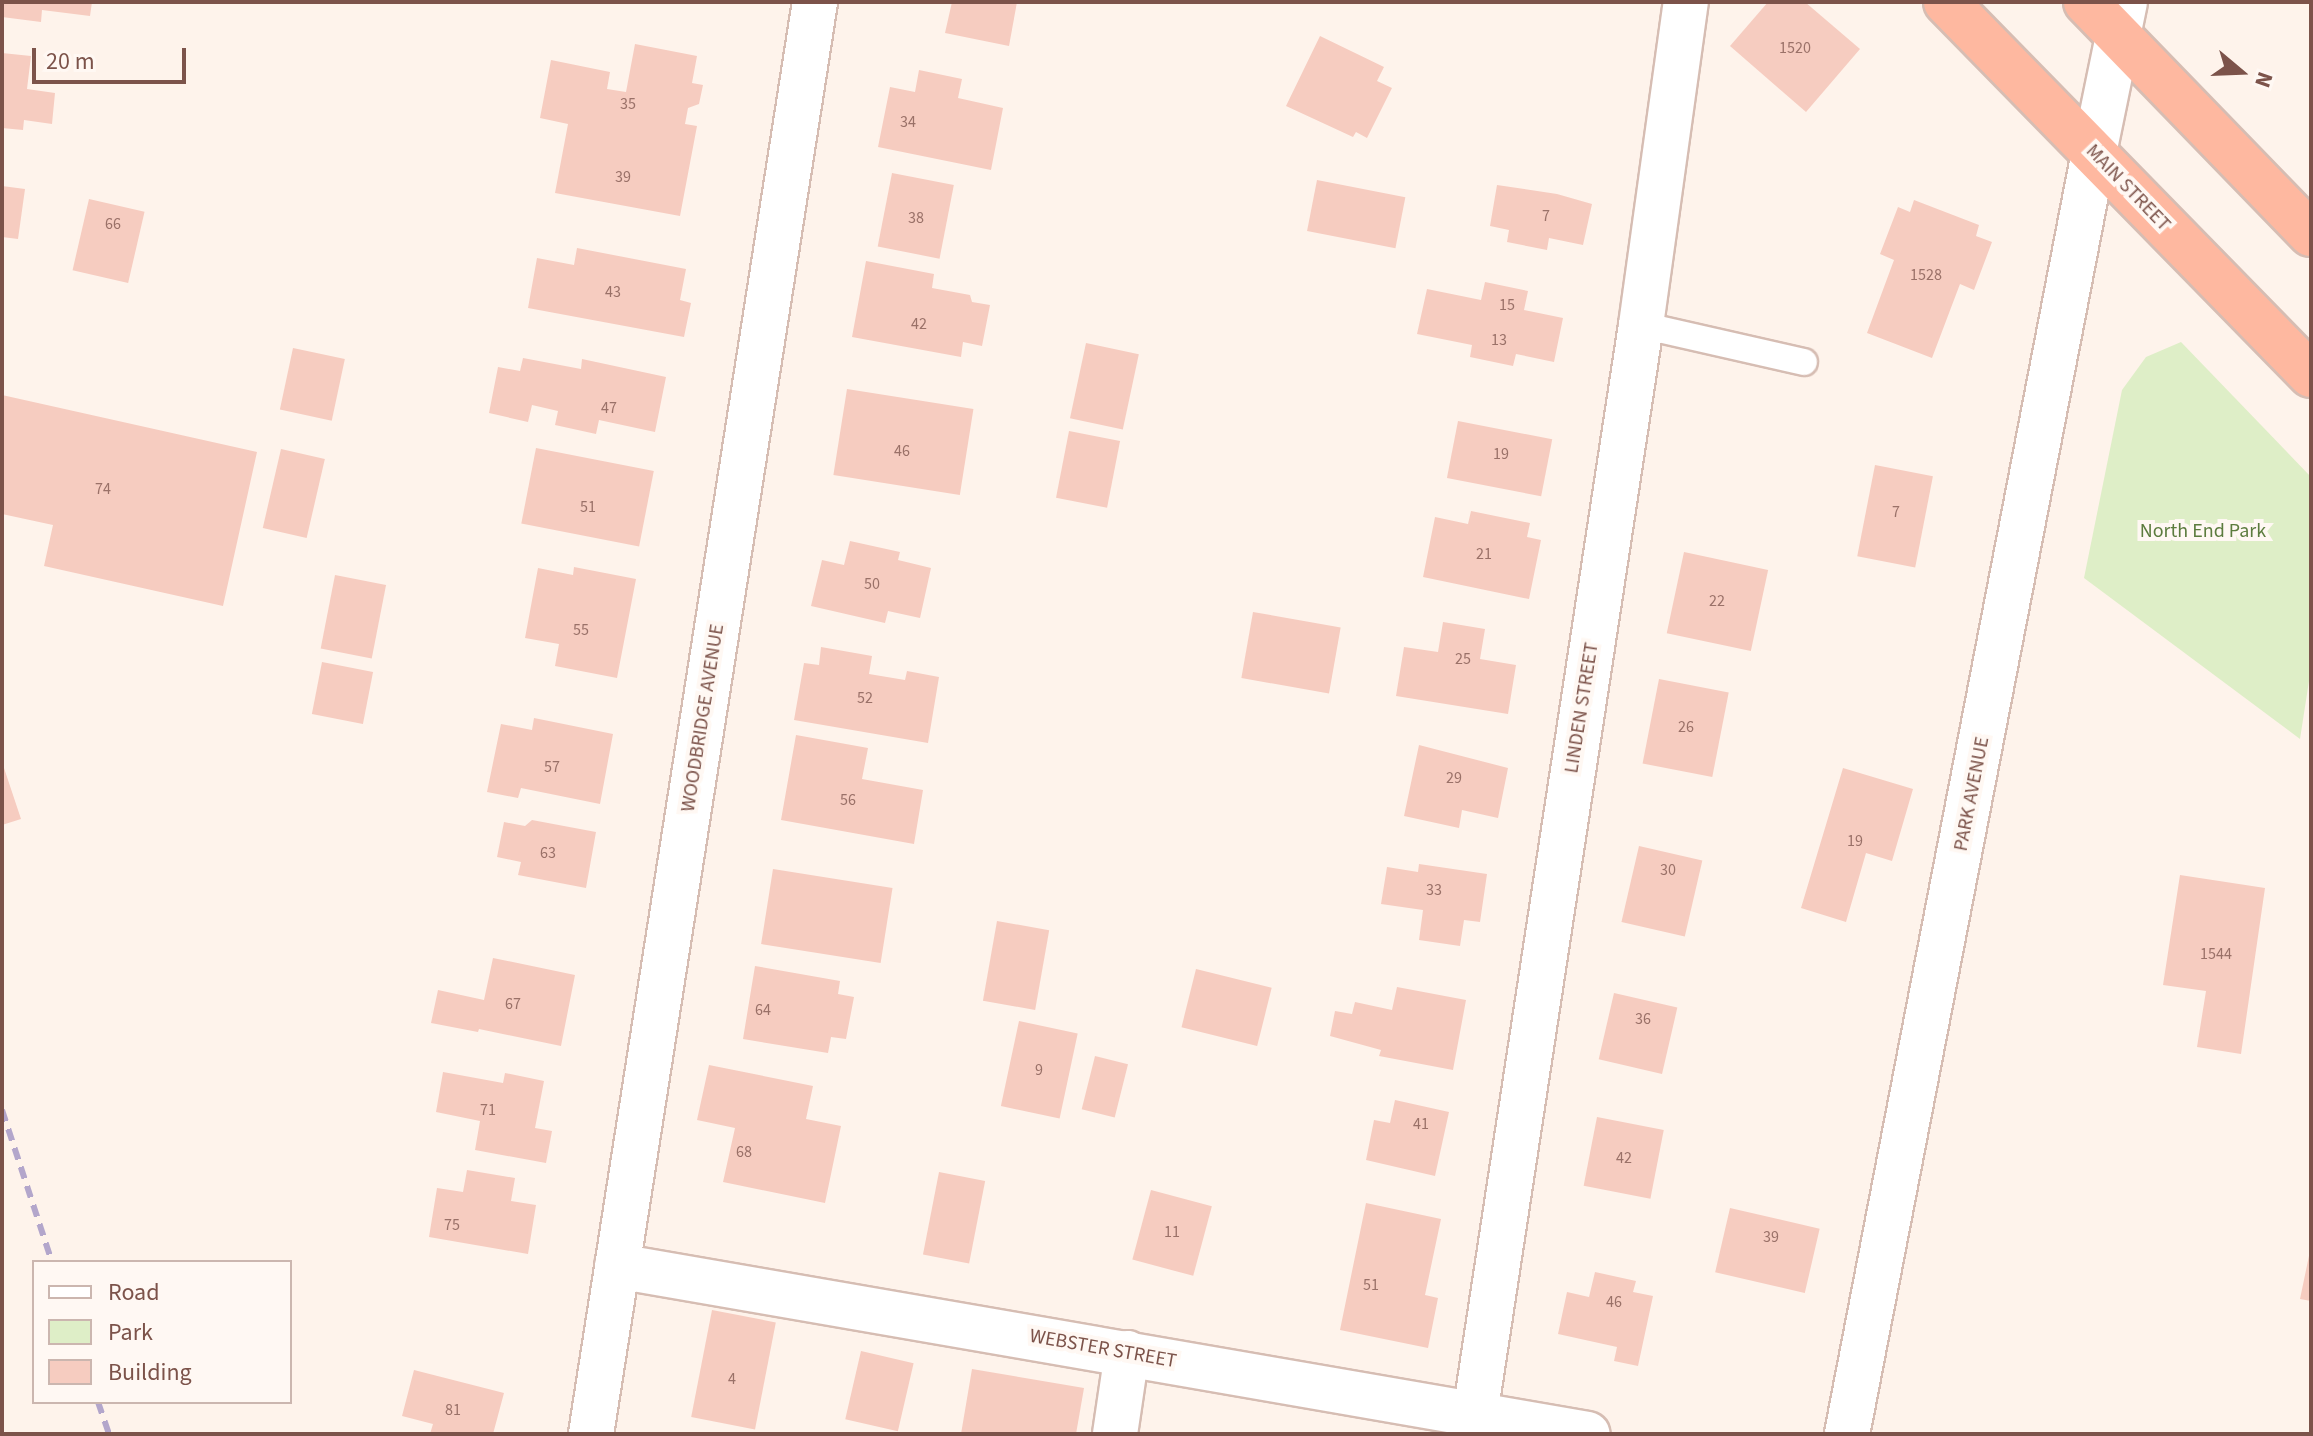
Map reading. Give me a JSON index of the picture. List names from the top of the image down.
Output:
{
  "streets": {
    "highway": ["MAIN STREET"],
    "street": [
      "LINDEN STREET",
      "WOODBRIDGE AVENUE",
      "PARK AVENUE",
      "WEBSTER STREET"
    ]
  },
  "crossings": [
    ["MAIN STREET", "PARK AVENUE"],
    ["LINDEN STREET", "WEBSTER STREET"],
    ["WOODBRIDGE AVENUE", "WEBSTER STREET"]
  ],
  "parks": ["North End Park"],
  "house_numbers": [
    "1520",
    "35",
    "34",
    "39",
    "7",
    "38",
    "66",
    "1528",
    "43",
    "15",
    "42",
    "13",
    "47",
    "46",
    "19",
    "74",
    "51",
    "7",
    "21",
    "50",
    "22",
    "55",
    "25",
    "52",
    "26",
    "57",
    "29",
    "56",
    "19",
    "63",
    "30",
    "33",
    "1544",
    "67",
    "64",
    "36",
    "9",
    "71",
    "41",
    "68",
    "42",
    "75",
    "11",
    "39",
    "51",
    "46",
    "4",
    "81"
  ],
  "legend": ["Road", "Park", "Building"],
  "scale_bar": "20 m",
  "north": "right"
}
